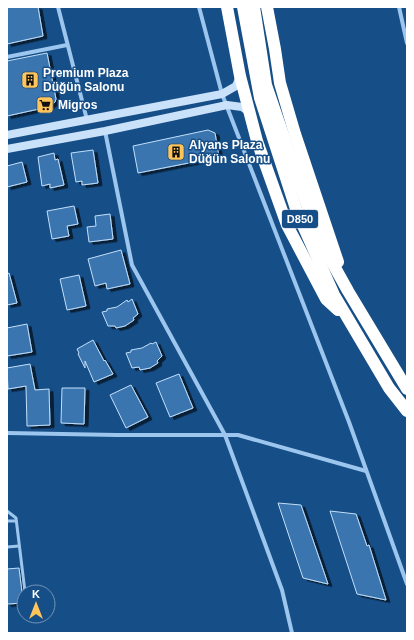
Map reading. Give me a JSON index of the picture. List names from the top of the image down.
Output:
{
  "streets": {
    "highway": ["D850"]
  },
  "places": {
    "building": ["Premium Plaza Düğün Salonu", "Alyans Plaza Düğün Salonu"],
    "supermarket": ["Migros"]
  },
  "north": "top"
}
